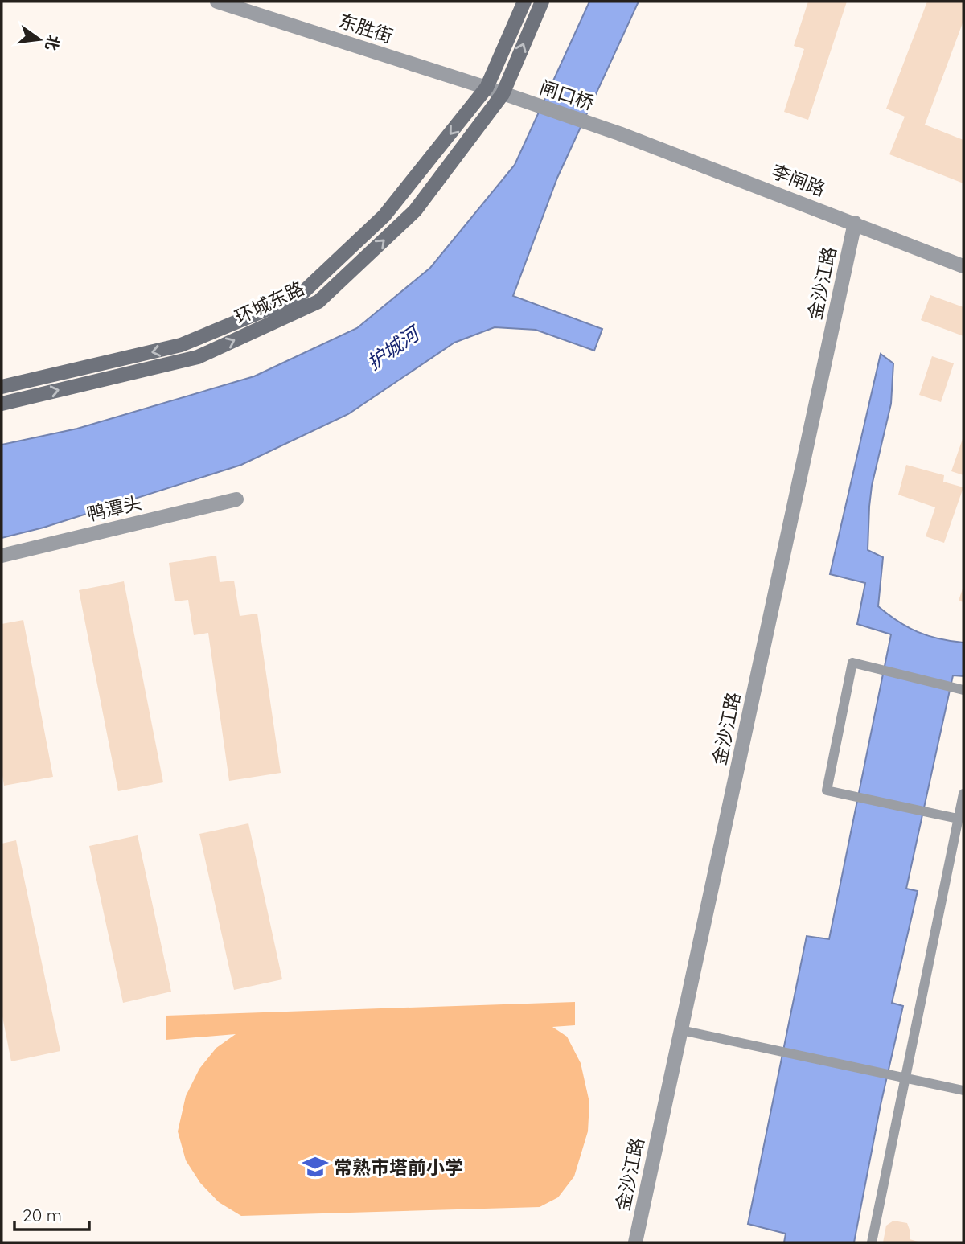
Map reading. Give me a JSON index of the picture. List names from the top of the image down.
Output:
{
  "streets": {
    "main road": ["环城东路"],
    "street": [
      "东胜街",
      "闸口桥",
      "李闸路",
      "金沙江路",
      "鸭潭头"
    ]
  },
  "crossings": [
    ["东胜街", "闸口桥"],
    ["东胜街", "环城东路"],
    ["闸口桥", "李闸路"],
    ["闸口桥", "环城东路"],
    ["李闸路", "金沙江路"]
  ],
  "water": ["护城河"],
  "places": {
    "school or university": ["常熟市塔前小学"]
  },
  "scale_bar": "20 m",
  "north": "right"
}
